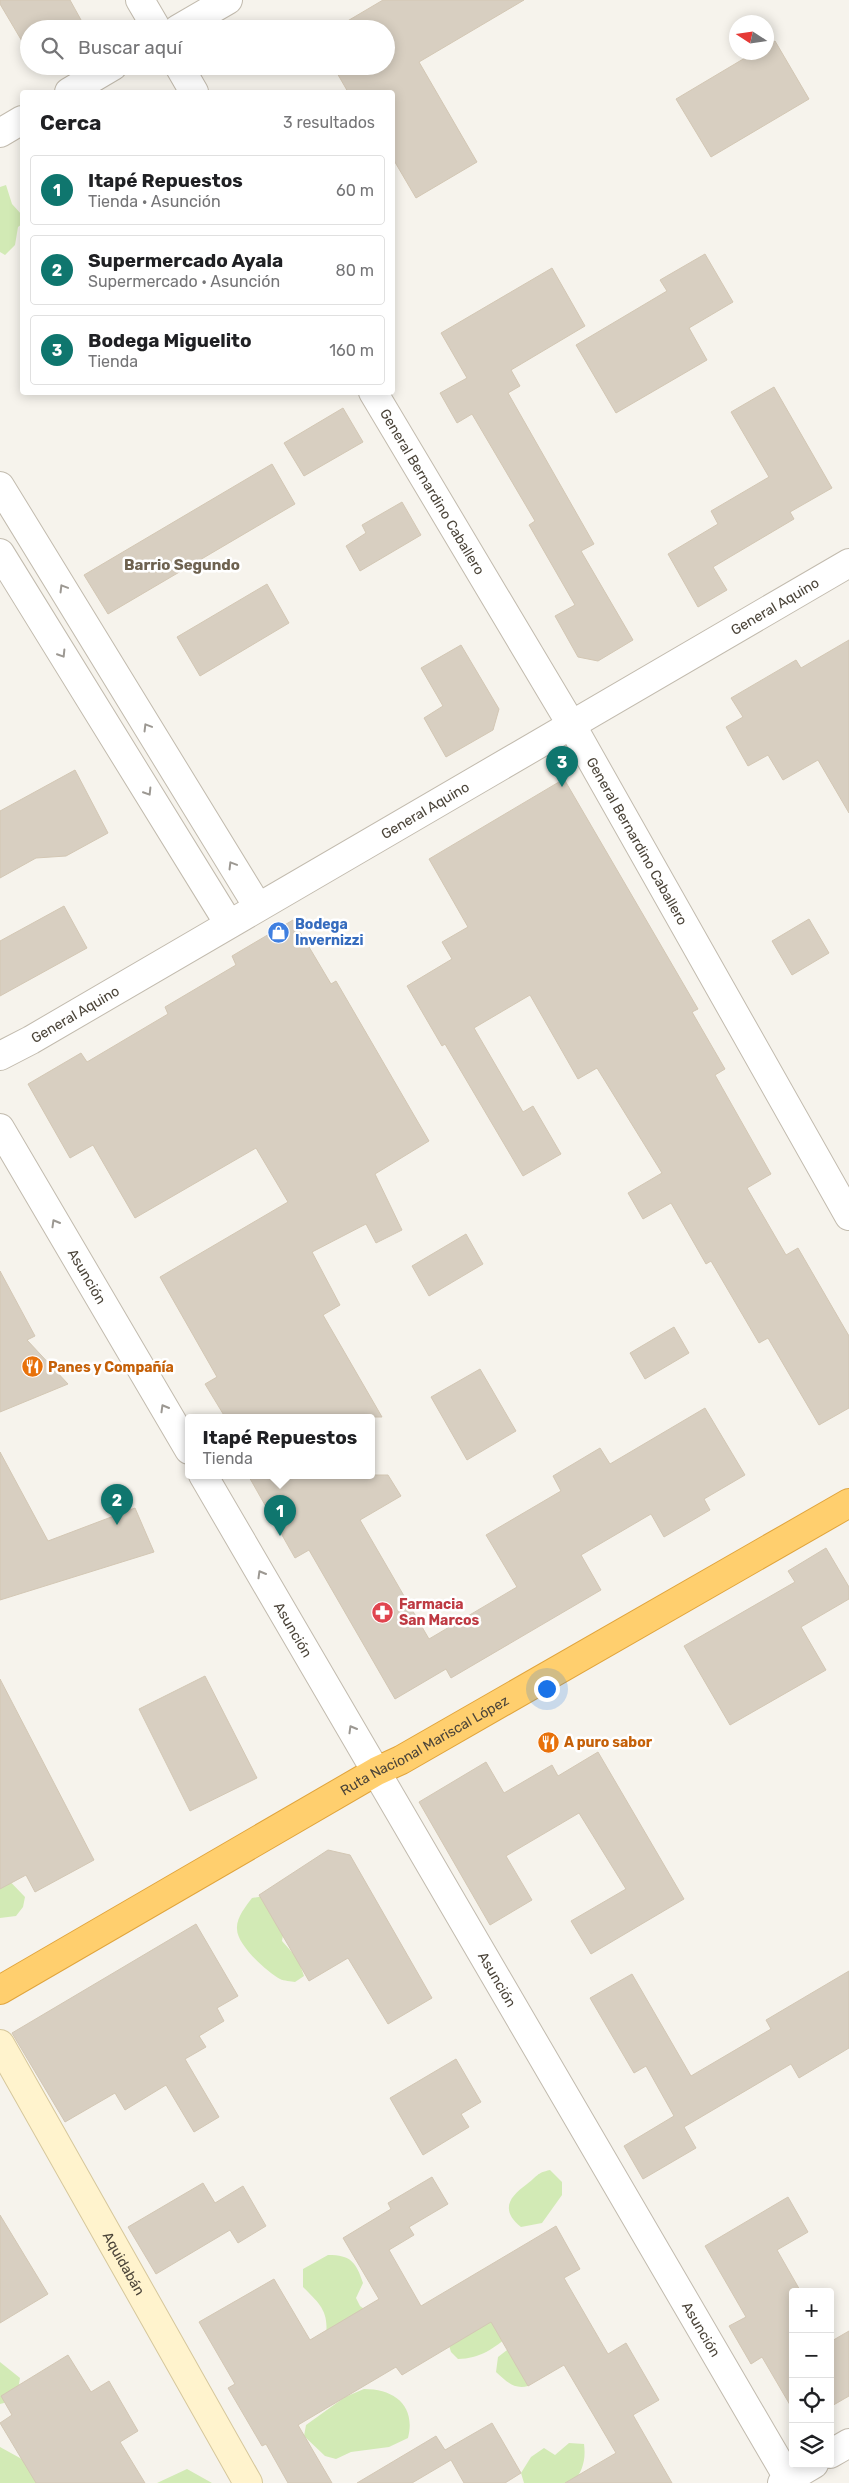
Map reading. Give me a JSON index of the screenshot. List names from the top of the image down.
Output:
{
  "streets": {
    "highway": ["Ruta Nacional Mariscal López"],
    "street": [
      "General Bernardino Caballero",
      "General Aquino",
      "Asunción",
      "Aquidabán"
    ]
  },
  "crossings": [
    ["General Bernardino Caballero", "General Aquino"],
    ["Asunción", "Ruta Nacional Mariscal López"]
  ],
  "one_way": ["Asunción"],
  "districts": ["Barrio Segundo"],
  "places": {
    "shop": ["Bodega Invernizzi"],
    "restaurant": ["Panes y Compañía", "A puro sabor"],
    "pharmacy": ["Farmacia San Marcos"]
  },
  "north": "left",
  "page": {
    "search": "Buscar aquí",
    "heading": ["Cerca", "3 resultados"],
    "list": [
      {
        "mark": "1",
        "name": "Itapé Repuestos",
        "note": "Tienda · Asunción",
        "value": "60 m"
      },
      {
        "mark": "2",
        "name": "Supermercado Ayala",
        "note": "Supermercado · Asunción",
        "value": "80 m"
      },
      {
        "mark": "3",
        "name": "Bodega Miguelito",
        "note": "Tienda",
        "value": "160 m"
      }
    ],
    "pins": ["3", "2", "1"],
    "popup": ["Itapé Repuestos", "Tienda"],
    "map_buttons": ["+", "−"]
  }
}
